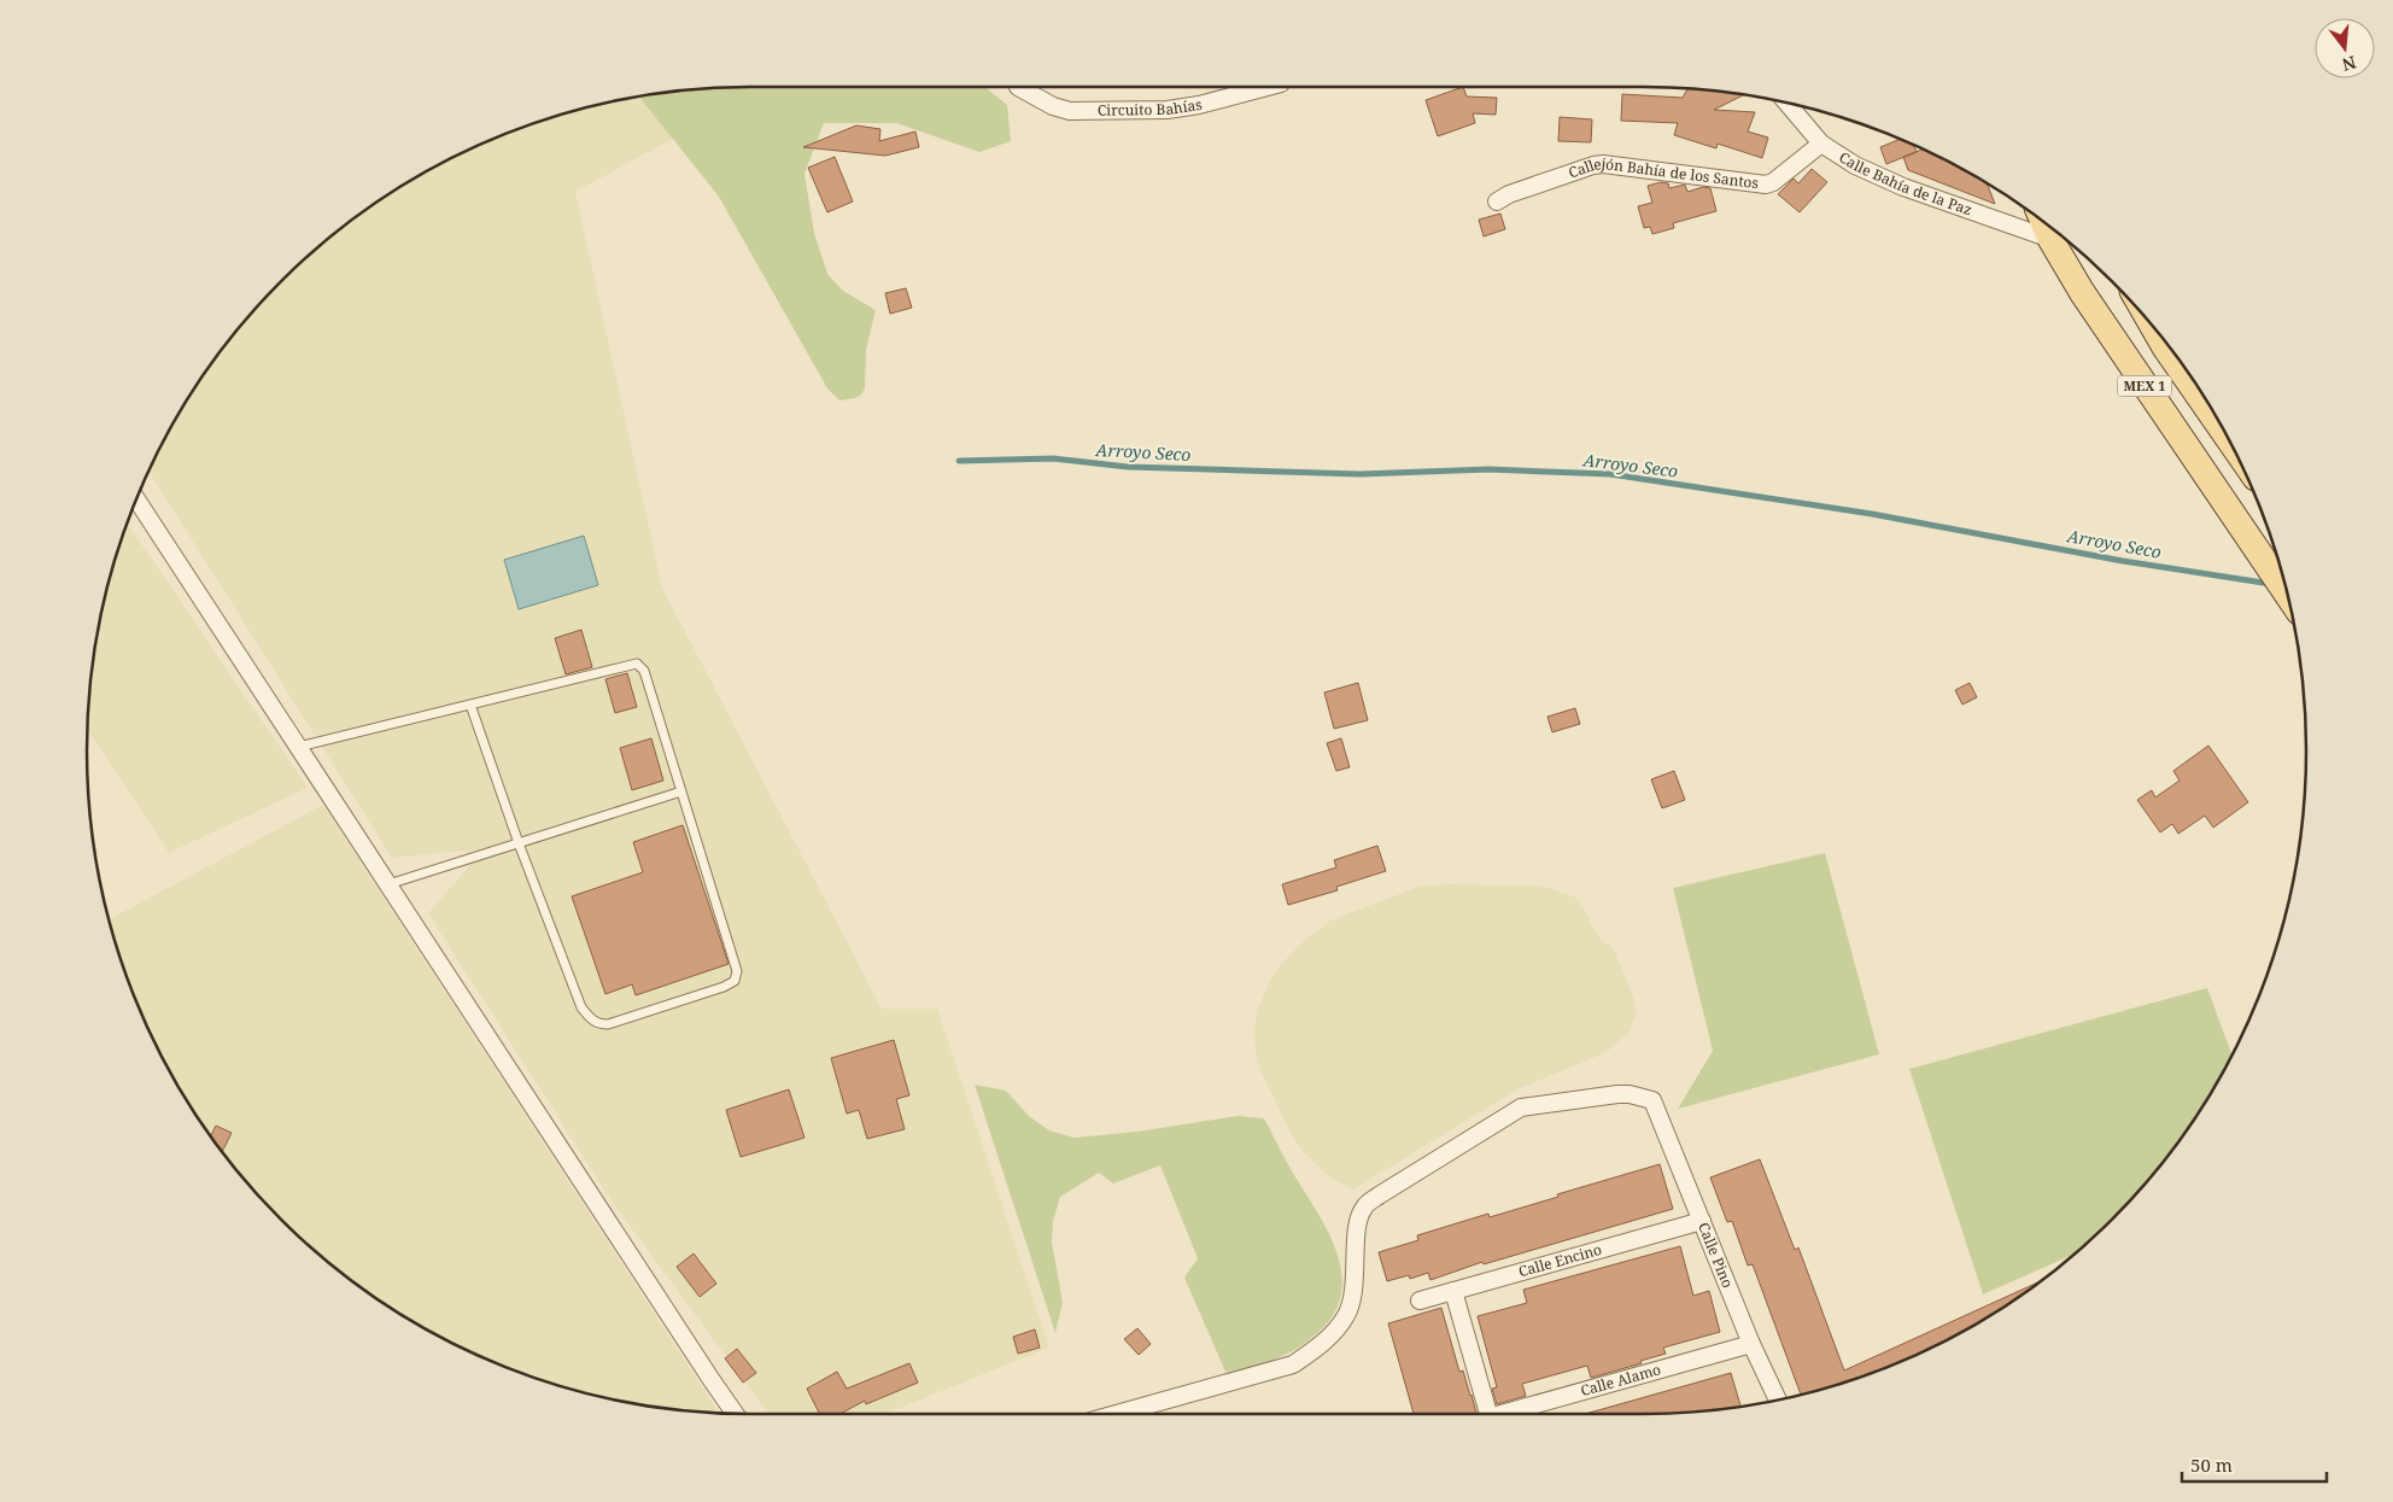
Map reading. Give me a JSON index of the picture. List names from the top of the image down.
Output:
{
  "streets": {
    "main road": ["MEX 1"],
    "street": [
      "Circuito Bahías",
      "Callejón Bahía de los Santos",
      "Calle Bahía de la Paz",
      "Calle Pino",
      "Calle Encino",
      "Calle Alamo"
    ]
  },
  "crossings": [
    ["Callejón Bahía de los Santos", "Calle Bahía de la Paz"],
    ["Calle Bahía de la Paz", "MEX 1"],
    ["Calle Pino", "Calle Encino"],
    ["Calle Pino", "Calle Alamo"]
  ],
  "water": ["Arroyo Seco"],
  "scale_bar": "50 m",
  "north": "bottom"
}
